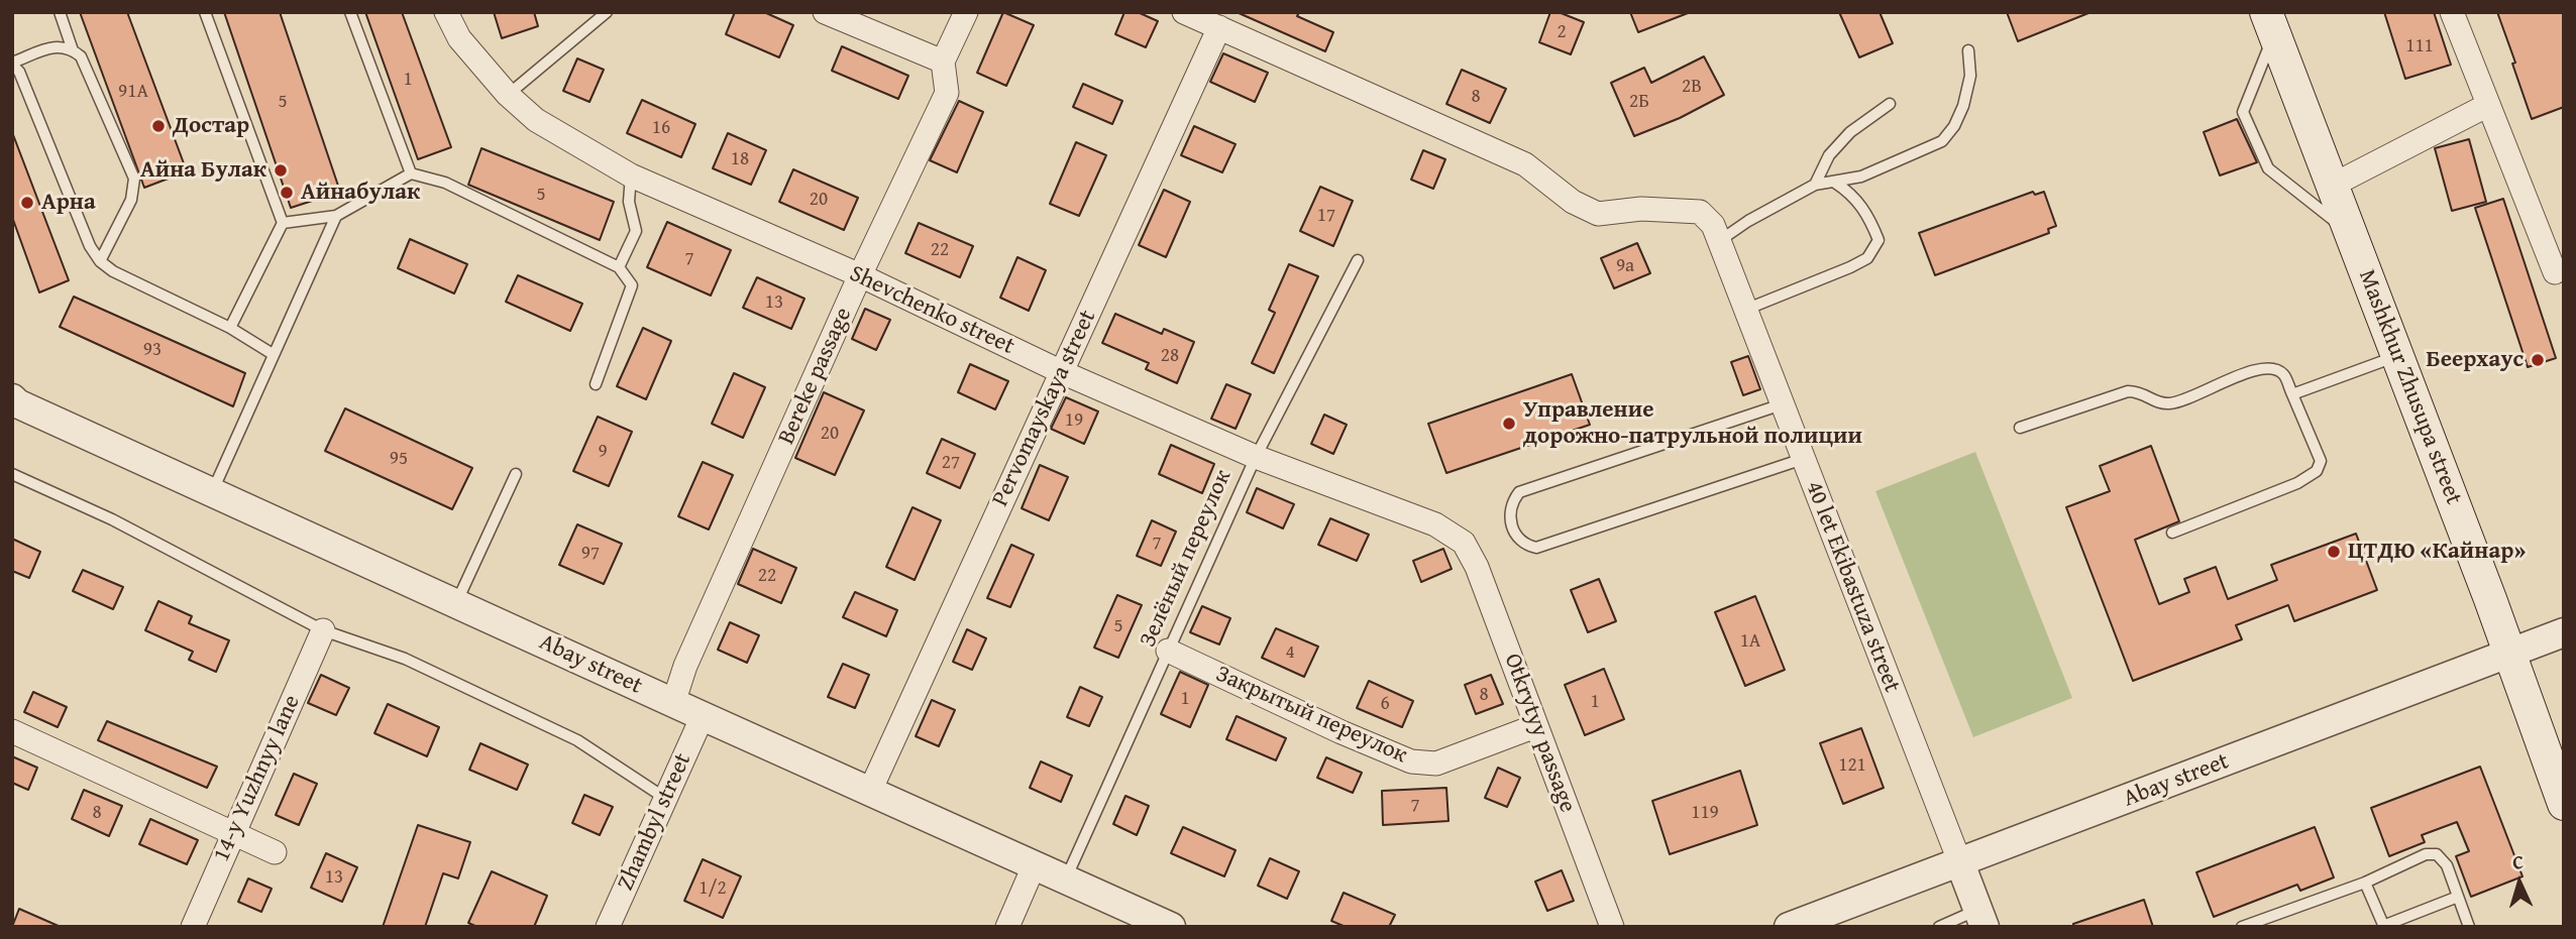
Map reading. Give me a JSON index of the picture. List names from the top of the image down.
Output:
{
  "streets": {
    "main road": ["Mashkhur Zhusupa street"],
    "street": [
      "Shevchenko street",
      "Bereke passage",
      "Pervomayskaya street",
      "40 let Ekibastuza street",
      "Abay street",
      "Закрытый переулок",
      "Otkrytyy passage",
      "14-y Yuzhnyy lane",
      "Zhambyl street"
    ],
    "lane": ["Зелёный переулок"]
  },
  "crossings": [
    ["Shevchenko street", "Bereke passage"],
    ["Shevchenko street", "Pervomayskaya street"],
    ["Shevchenko street", "Зелёный переулок"],
    ["Shevchenko street", "Otkrytyy passage"],
    ["Bereke passage", "Abay street"],
    ["Mashkhur Zhusupa street", "Abay street"],
    ["Pervomayskaya street", "40 let Ekibastuza street"],
    ["Pervomayskaya street", "Abay street"],
    ["Зелёный переулок", "Abay street"],
    ["Зелёный переулок", "Закрытый переулок"],
    ["40 let Ekibastuza street", "Abay street"],
    ["Abay street", "Zhambyl street"],
    ["Закрытый переулок", "Otkrytyy passage"]
  ],
  "places": [
    "Достар",
    "Айна Булак",
    "Айнабулак",
    "Арна",
    "Беерхаус",
    "Управление дорожно-патрульной полиции",
    "ЦТДЮ «Кайнар»"
  ],
  "house_numbers": [
    "2",
    "111",
    "1",
    "2В",
    "91А",
    "8",
    "5",
    "2Б",
    "16",
    "18",
    "5",
    "20",
    "17",
    "22",
    "7",
    "9а",
    "13",
    "93",
    "28",
    "19",
    "20",
    "9",
    "95",
    "27",
    "7",
    "97",
    "22",
    "5",
    "1А",
    "4",
    "8",
    "1",
    "1",
    "6",
    "121",
    "7",
    "8",
    "119",
    "13",
    "1/2"
  ],
  "north": "top"
}
